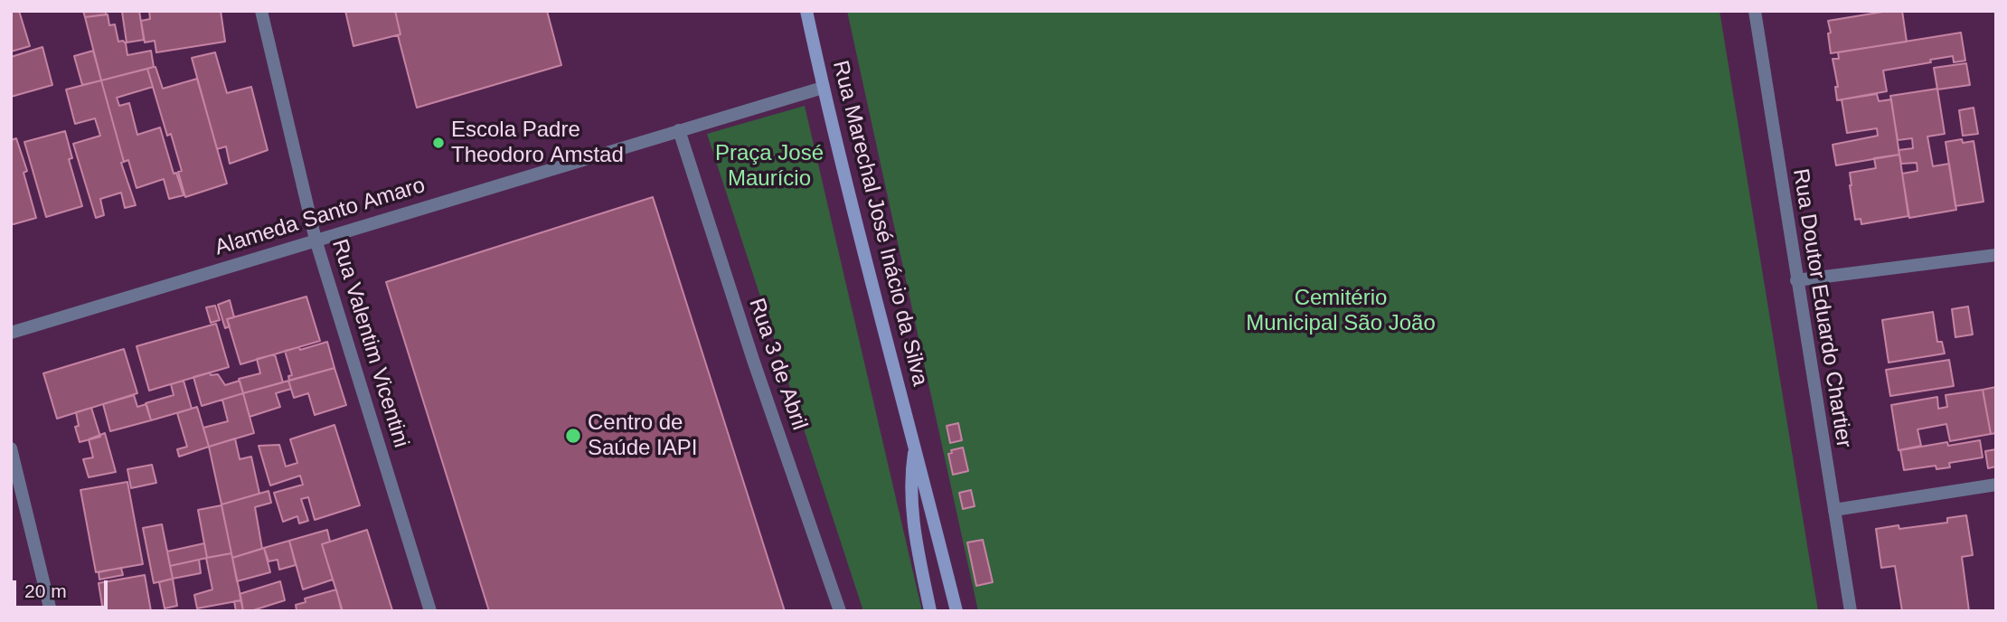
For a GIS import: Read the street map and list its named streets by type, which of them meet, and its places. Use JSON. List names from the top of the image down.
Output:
{
  "streets": {
    "main road": ["Rua Marechal José Inácio da Silva"],
    "street": [
      "Alameda Santo Amaro",
      "Rua Doutor Eduardo Chartier",
      "Rua Valentim Vicentini",
      "Rua 3 de Abril"
    ]
  },
  "crossings": [
    ["Alameda Santo Amaro", "Rua Marechal José Inácio da Silva"],
    ["Alameda Santo Amaro", "Rua Valentim Vicentini"],
    ["Alameda Santo Amaro", "Rua 3 de Abril"]
  ],
  "parks": ["Praça José Maurício", "Cemitério Municipal São João"],
  "places": ["Escola Padre Theodoro Amstad", "Centro de Saúde IAPI"],
  "scale_bar": "20 m"
}
